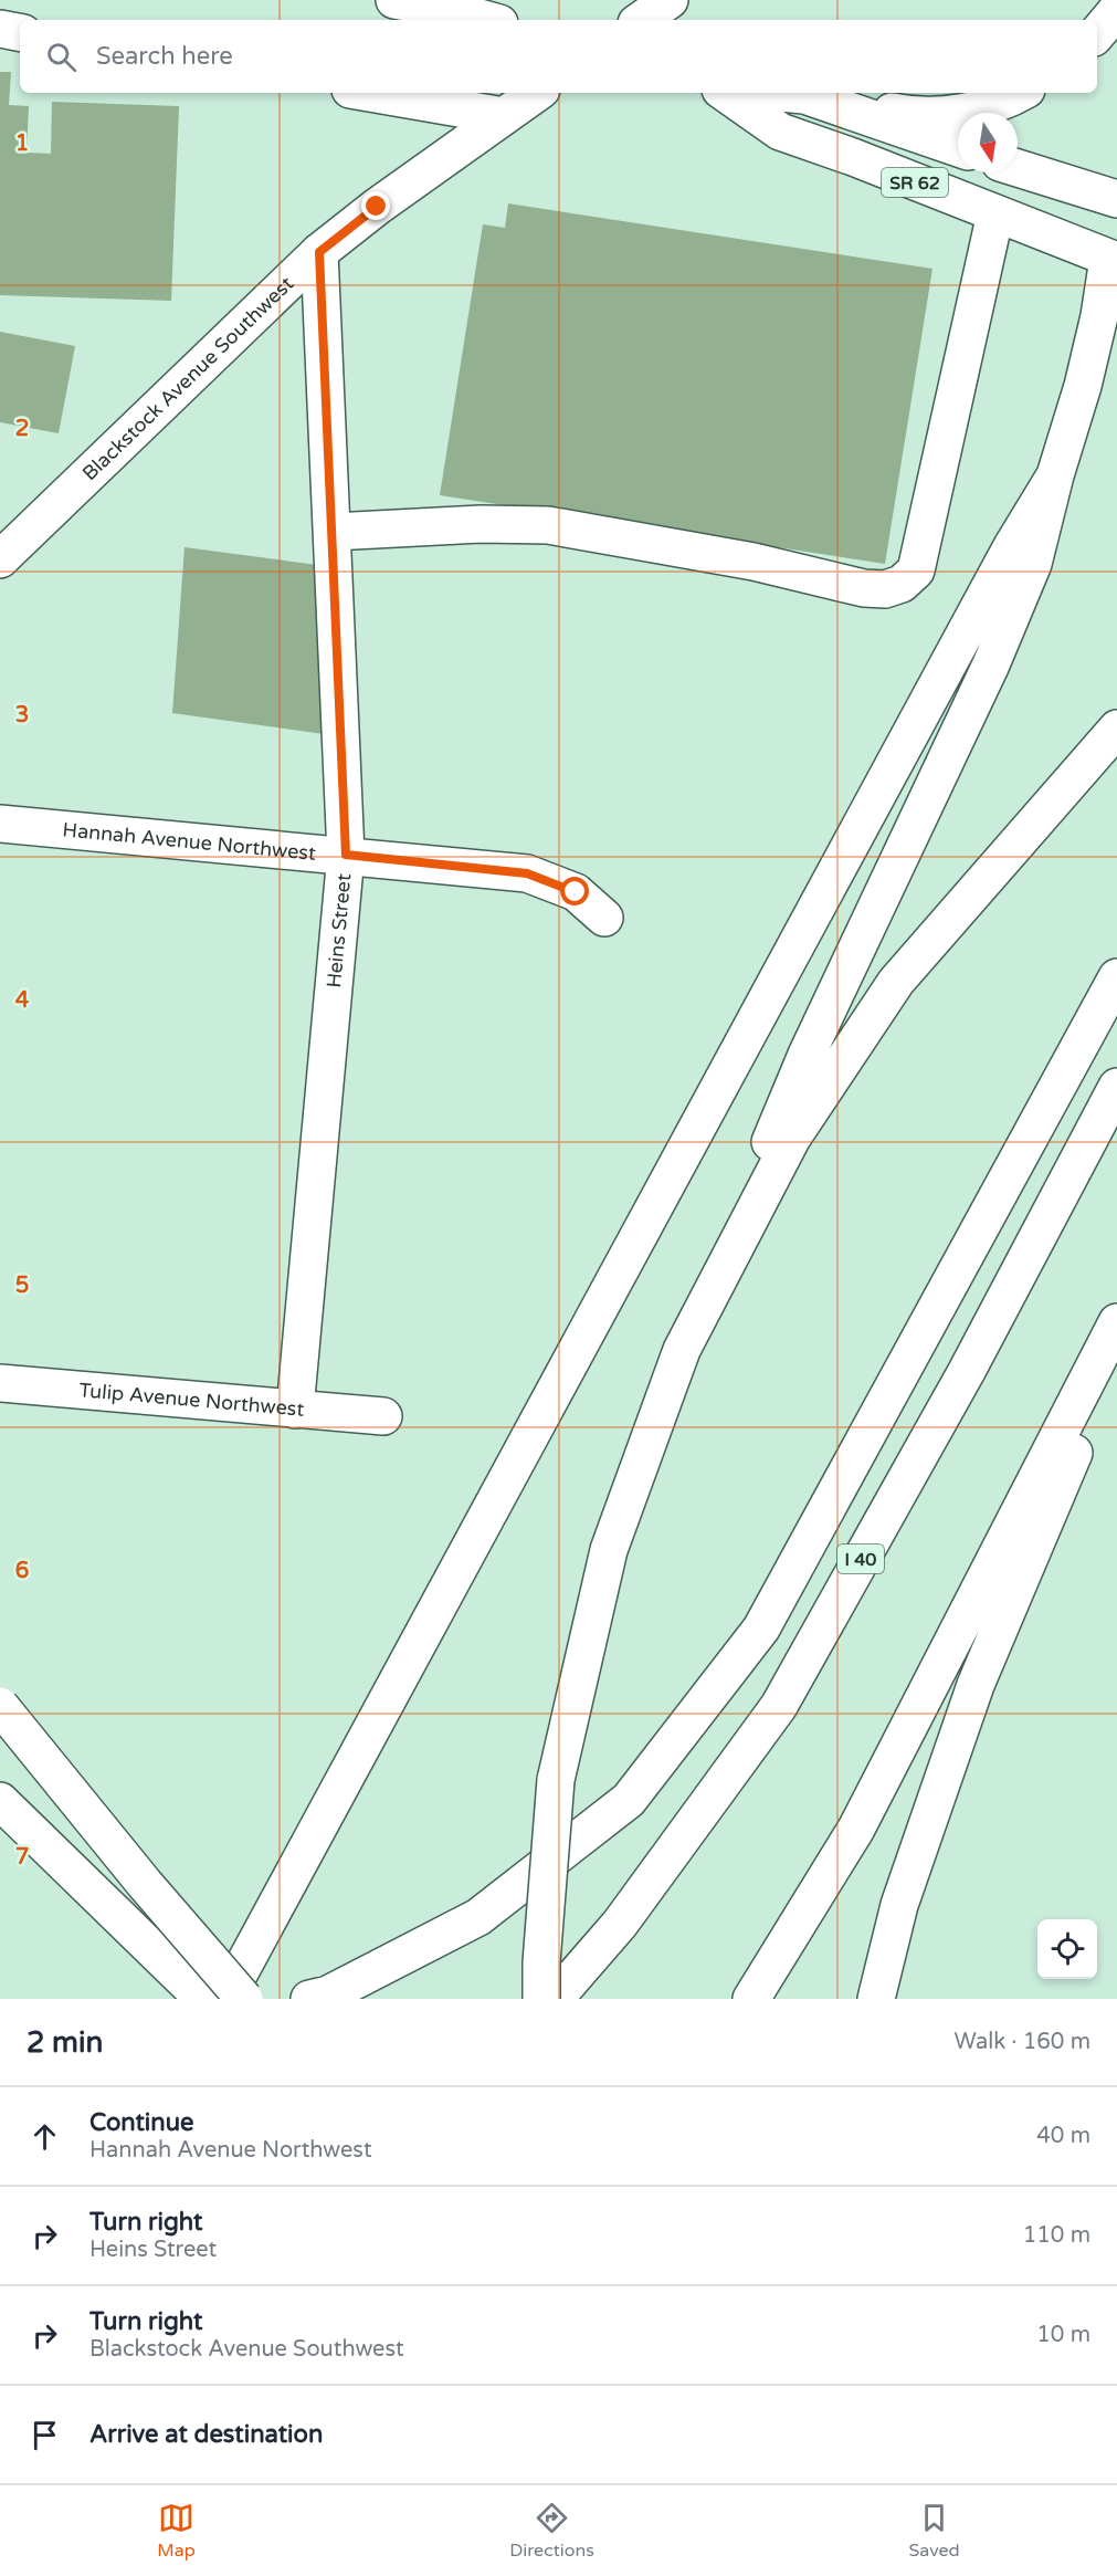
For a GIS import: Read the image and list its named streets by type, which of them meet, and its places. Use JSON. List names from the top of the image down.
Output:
{
  "streets": {
    "main road": [
      "SR 62",
      "Blackstock Avenue Southwest",
      "Hannah Avenue Northwest",
      "Heins Street",
      "Tulip Avenue Northwest",
      "I 40"
    ]
  },
  "crossings": [
    ["Blackstock Avenue Southwest", "Heins Street"],
    ["Hannah Avenue Northwest", "Heins Street"],
    ["Heins Street", "Tulip Avenue Northwest"]
  ],
  "north": "bottom",
  "page": {
    "search": "Search here",
    "heading": ["2 min", "Walk · 160 m"],
    "list": [
      ["Continue", "Hannah Avenue Northwest", "40 m"],
      ["Turn right", "Heins Street", "110 m"],
      ["Turn right", "Blackstock Avenue Southwest", "10 m"],
      "Arrive at destination"
    ],
    "nav": ["Map", "Directions", "Saved"]
  },
  "grid": {
    "rows": [
      "1",
      "2",
      "3",
      "4",
      "5",
      "6",
      "7"
    ]
  }
}
